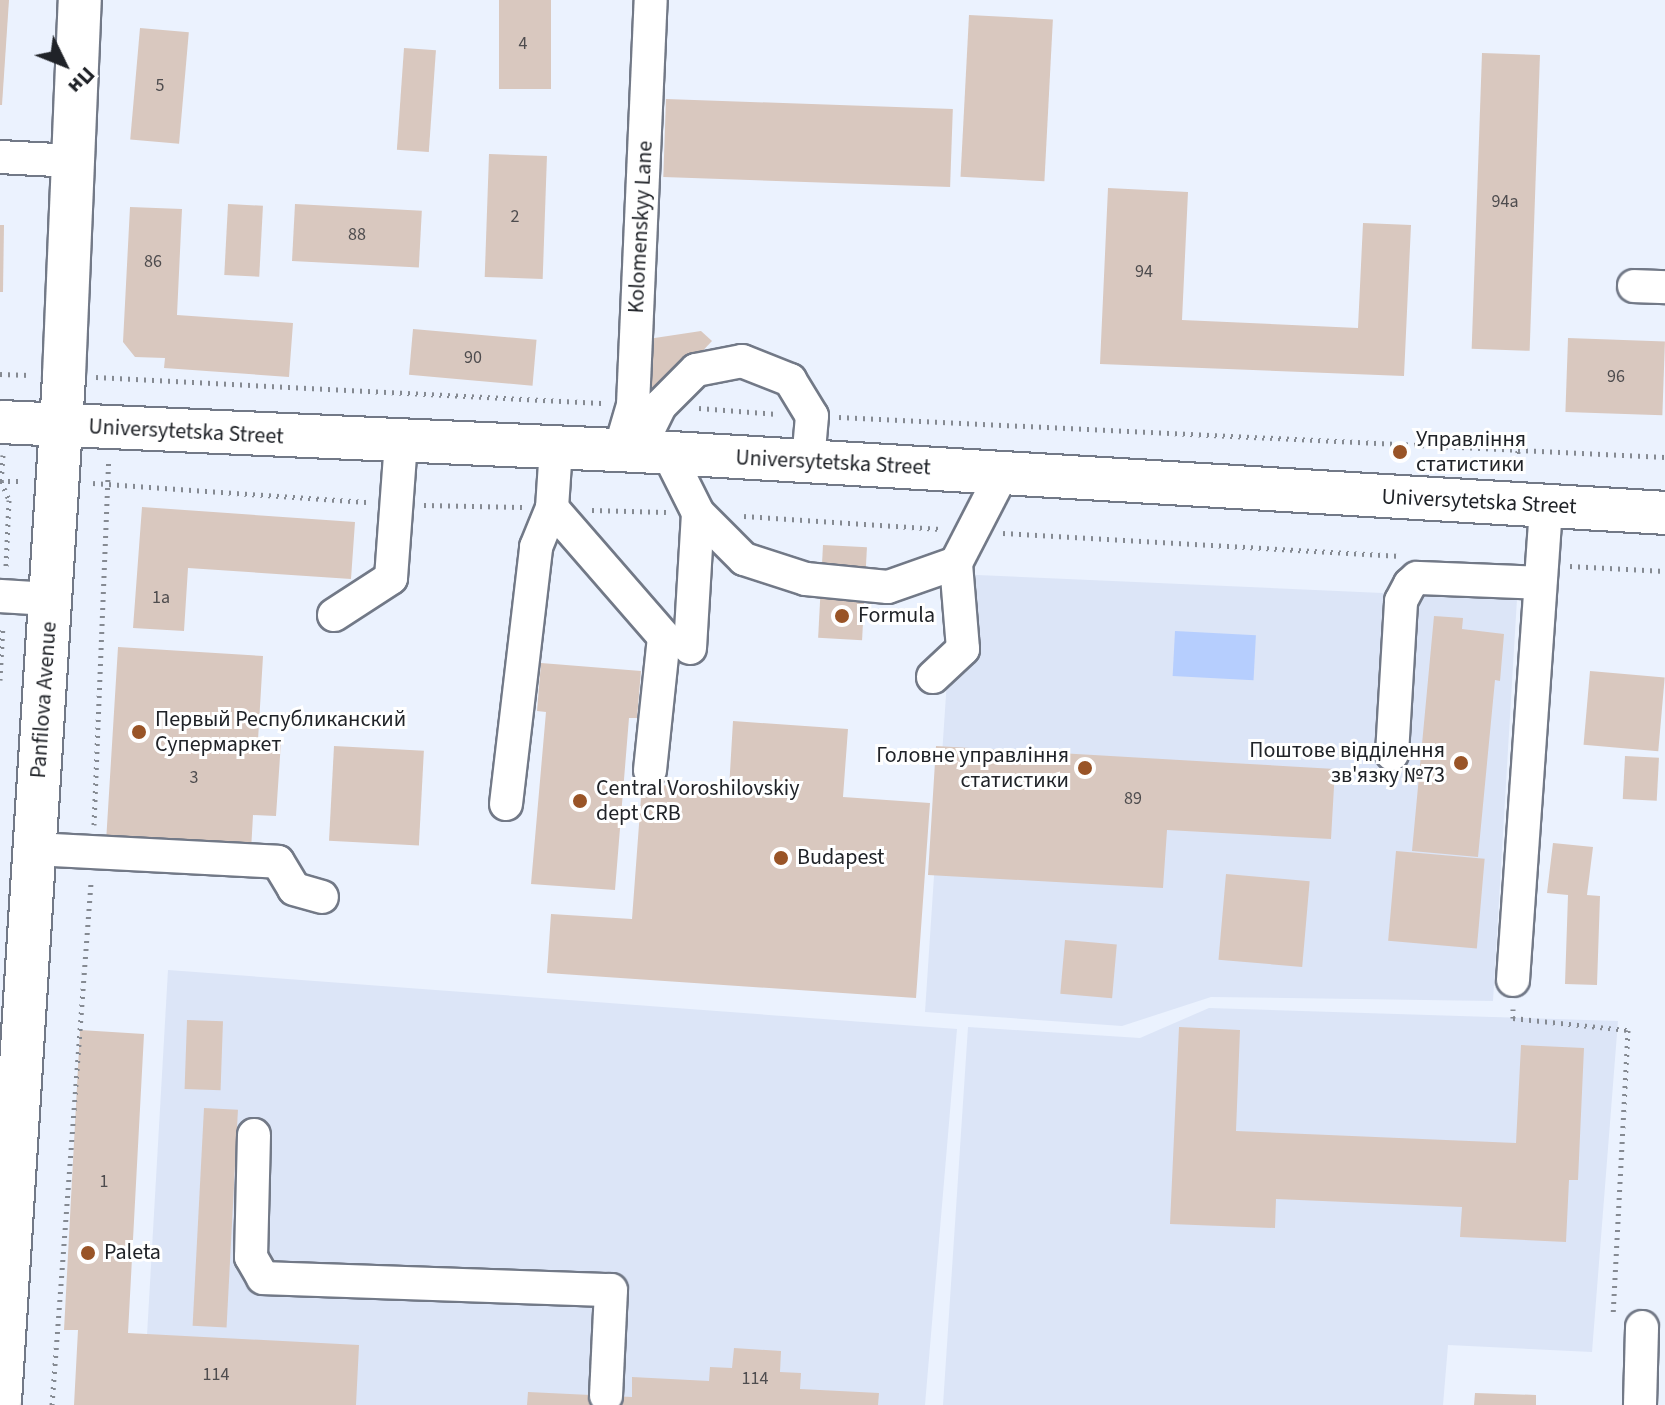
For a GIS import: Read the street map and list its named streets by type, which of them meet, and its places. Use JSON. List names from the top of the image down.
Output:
{
  "streets": {
    "main road": ["Universytetska Street", "Panfilova Avenue"],
    "street": ["Kolomenskyy Lane"]
  },
  "crossings": [
    ["Kolomenskyy Lane", "Universytetska Street"],
    ["Universytetska Street", "Panfilova Avenue"]
  ],
  "places": [
    "Управління статистики",
    "Formula",
    "Первый Республиканский Супермаркет",
    "Поштове відділення зв'язку №73",
    "Головне управління статистики",
    "Central Voroshilovskiy dept CRB",
    "Budapest",
    "Paleta"
  ],
  "house_numbers": [
    "4",
    "5",
    "94а",
    "2",
    "88",
    "86",
    "94",
    "90",
    "96",
    "1а",
    "3",
    "89",
    "1",
    "114",
    "114"
  ],
  "north": "bottom right"
}
